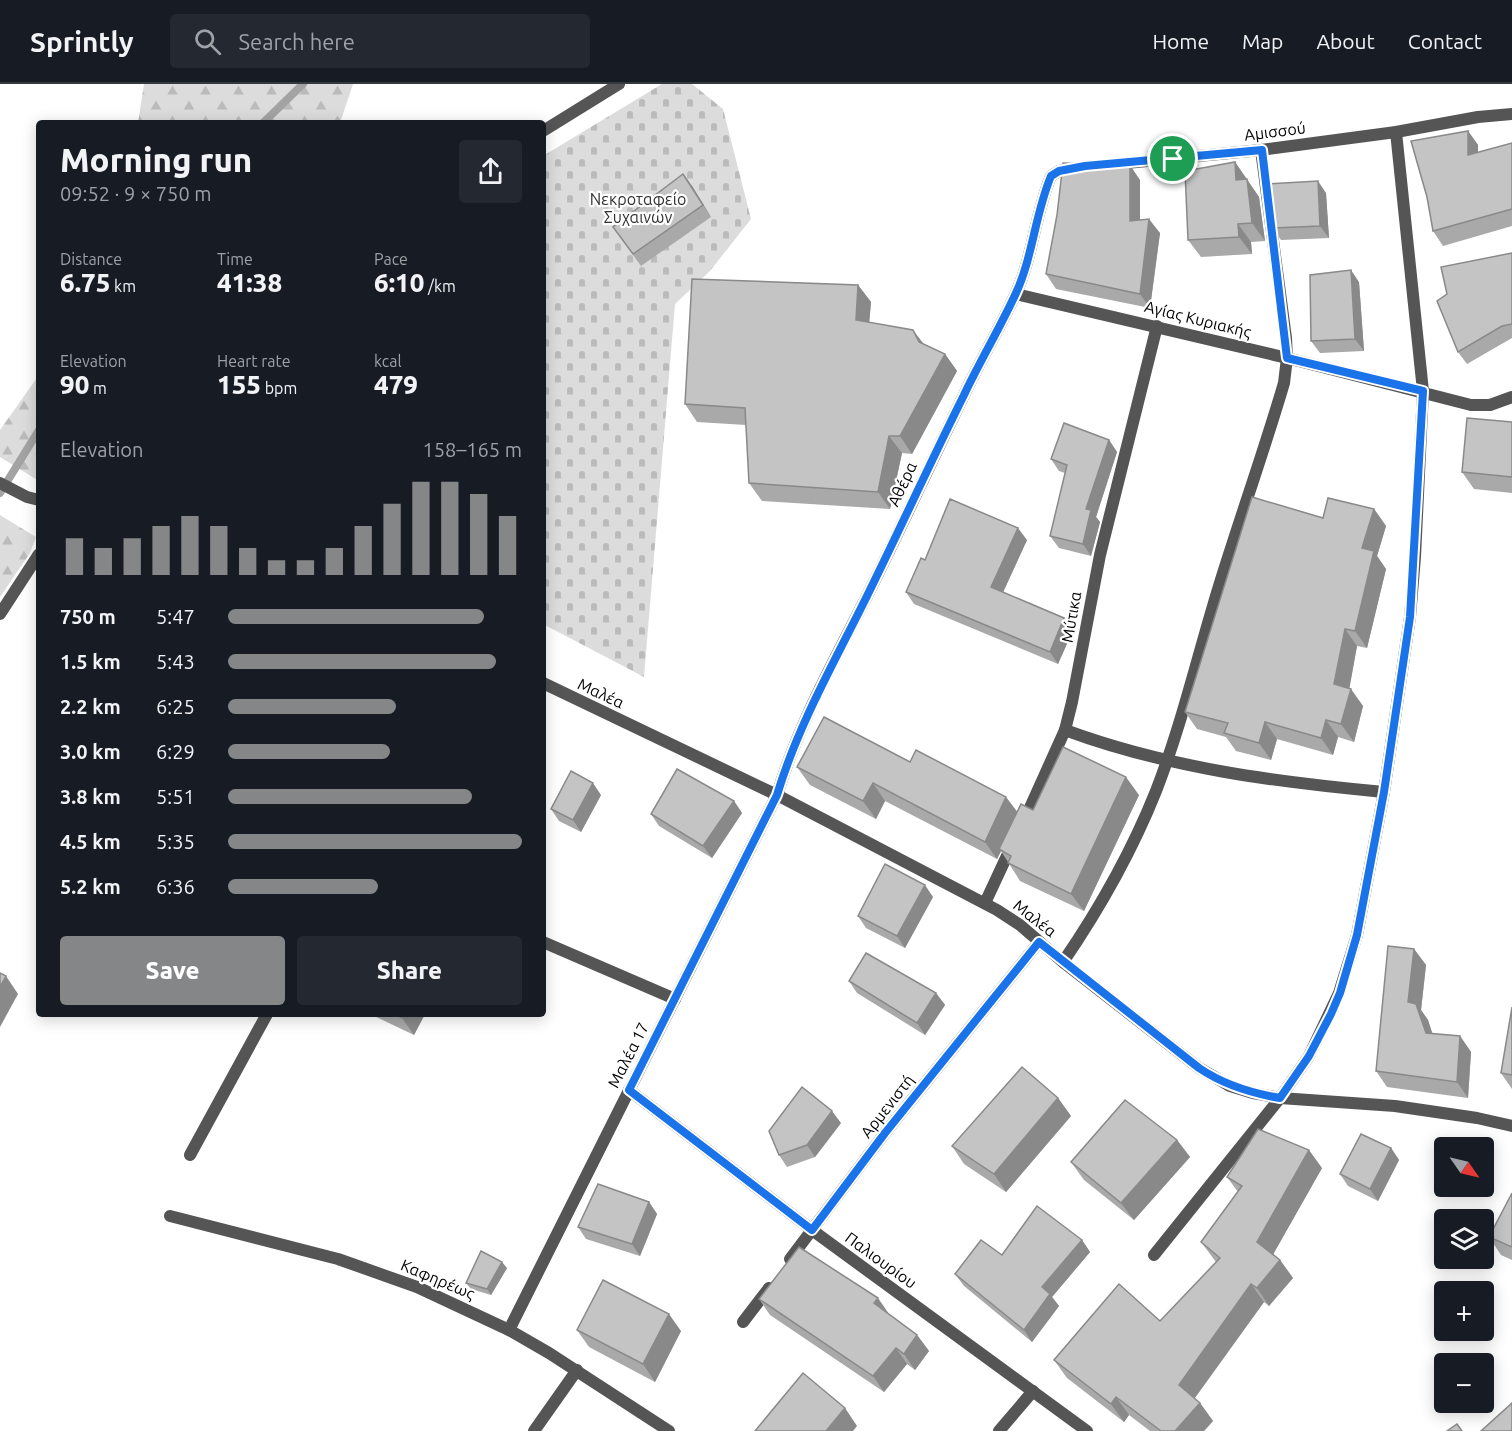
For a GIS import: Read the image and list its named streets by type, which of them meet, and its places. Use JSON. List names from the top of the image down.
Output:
{
  "streets": {
    "street": [
      "Αμισσού",
      "Αγίας Κυριακής",
      "Αθέρα",
      "Μύτικα",
      "Μαλέα",
      "Μαλέα 17",
      "Αρμενιστή",
      "Παλιουρίου",
      "Καφηρέως"
    ]
  },
  "crossings": [
    ["Αμισσού", "Αθέρα"],
    ["Αγίας Κυριακής", "Αθέρα"],
    ["Αγίας Κυριακής", "Μύτικα"],
    ["Αθέρα", "Μαλέα"],
    ["Αθέρα", "Μαλέα 17"],
    ["Μύτικα", "Μαλέα"],
    ["Μαλέα", "Μαλέα 17"],
    ["Μαλέα", "Αρμενιστή"],
    ["Μαλέα 17", "Παλιουρίου"],
    ["Μαλέα 17", "Καφηρέως"],
    ["Αρμενιστή", "Παλιουρίου"]
  ],
  "parks": ["Νεκροταφείο Συχαινών"],
  "north": "bottom right",
  "page": {
    "header": "Sprintly",
    "search": "Search here",
    "nav": [
      "Home",
      "Map",
      "About",
      "Contact"
    ],
    "heading": ["Morning run", "09:52 · 9 × 750 m"],
    "stats": [
      ["Distance", "6.75 km"],
      ["Time", "41:38"],
      ["Pace", "6:10 /km"],
      ["Elevation", "90 m"],
      ["Heart rate", "155 bpm"],
      ["kcal", "479"]
    ],
    "chart": ["Elevation", "158–165 m"],
    "list": [
      {
        "name": "750 m",
        "note": "5:47"
      },
      {
        "name": "1.5 km",
        "note": "5:43"
      },
      {
        "name": "2.2 km",
        "note": "6:25"
      },
      {
        "name": "3.0 km",
        "note": "6:29"
      },
      {
        "name": "3.8 km",
        "note": "5:51"
      },
      {
        "name": "4.5 km",
        "note": "5:35"
      },
      {
        "name": "5.2 km",
        "note": "6:36"
      }
    ],
    "buttons": ["Save", "Share"],
    "map_buttons": ["+", "−"]
  }
}
